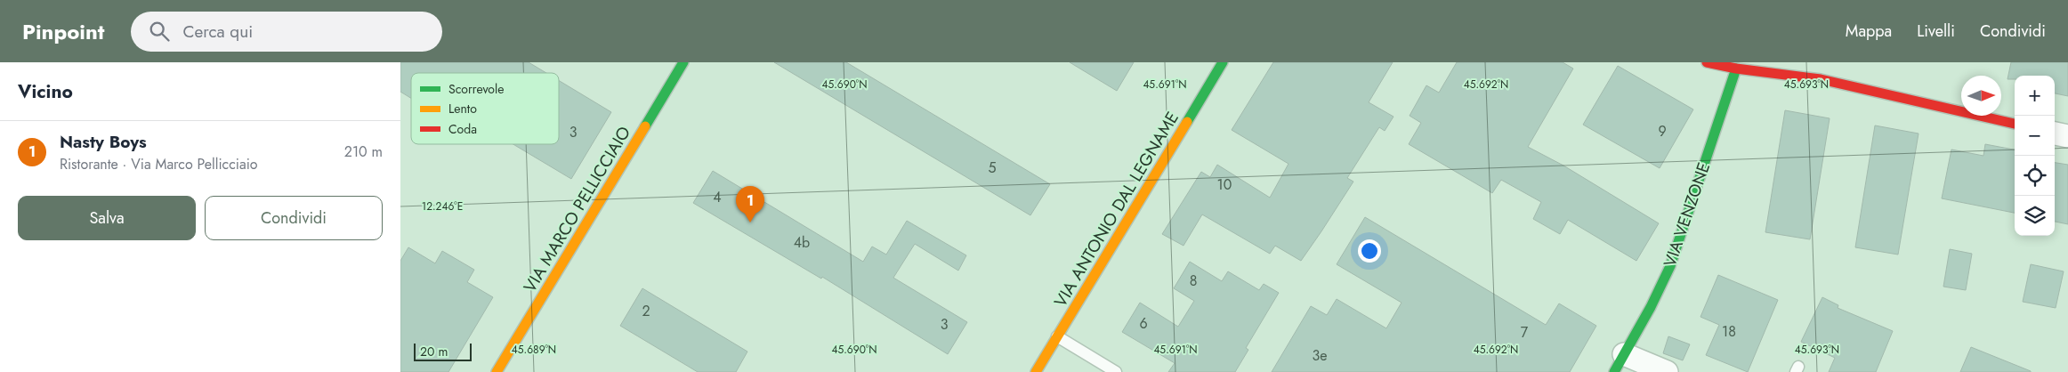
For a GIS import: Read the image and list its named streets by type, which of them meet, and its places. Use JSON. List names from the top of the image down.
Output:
{
  "streets": {
    "street": ["VIA MARCO PELLICCIAIO", "VIA ANTONIO DAL LEGNAME", "VIA VENZONE"]
  },
  "house_numbers": [
    "9",
    "3",
    "5",
    "10",
    "4",
    "4b",
    "8",
    "2",
    "6",
    "3",
    "18",
    "7",
    "3e"
  ],
  "legend": ["Scorrevole", "Lento", "Coda"],
  "scale_bar": "20 m",
  "north": "right",
  "page": {
    "header": "Pinpoint",
    "search": "Cerca qui",
    "nav": ["Mappa", "Livelli", "Condividi"],
    "heading": "Vicino",
    "map_buttons": ["+", "−"],
    "list": [
      {
        "mark": "1",
        "name": "Nasty Boys",
        "note": "Ristorante · Via Marco Pellicciaio",
        "value": "210 m"
      }
    ],
    "buttons": ["Salva", "Condividi"],
    "pins": "1",
    "scale": "20 m"
  },
  "coordinates": [
    "45.690°N",
    "45.691°N",
    "45.692°N",
    "45.693°N",
    "12.246°E",
    "45.689°N"
  ]
}
